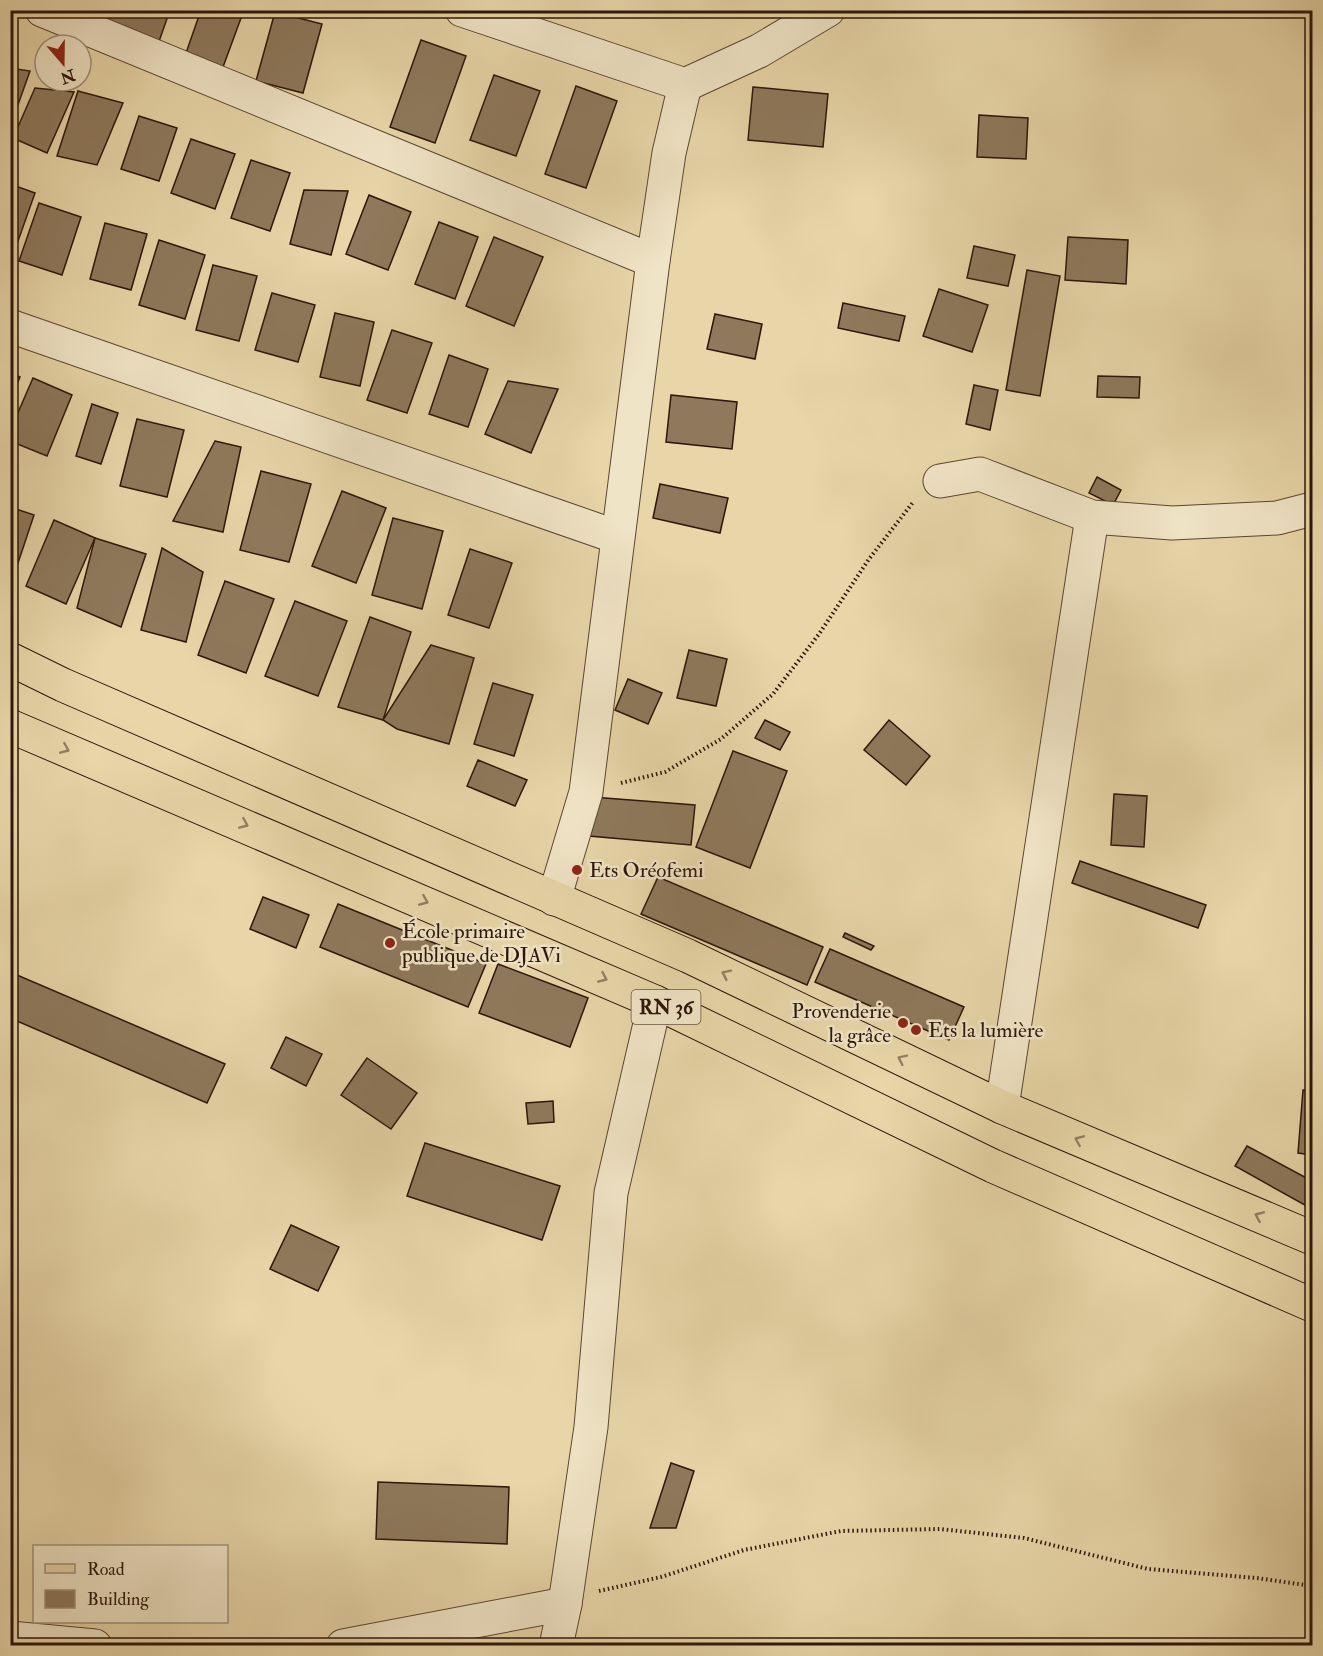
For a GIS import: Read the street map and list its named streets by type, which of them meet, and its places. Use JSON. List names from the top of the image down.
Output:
{
  "streets": {
    "main road": ["RN 36"]
  },
  "places": [
    "Ets Oréofemi",
    "École primaire publique de DJAVi",
    "Provenderie la grâce",
    "Ets la lumière"
  ],
  "legend": ["Road", "Building"],
  "north": "bottom"
}
